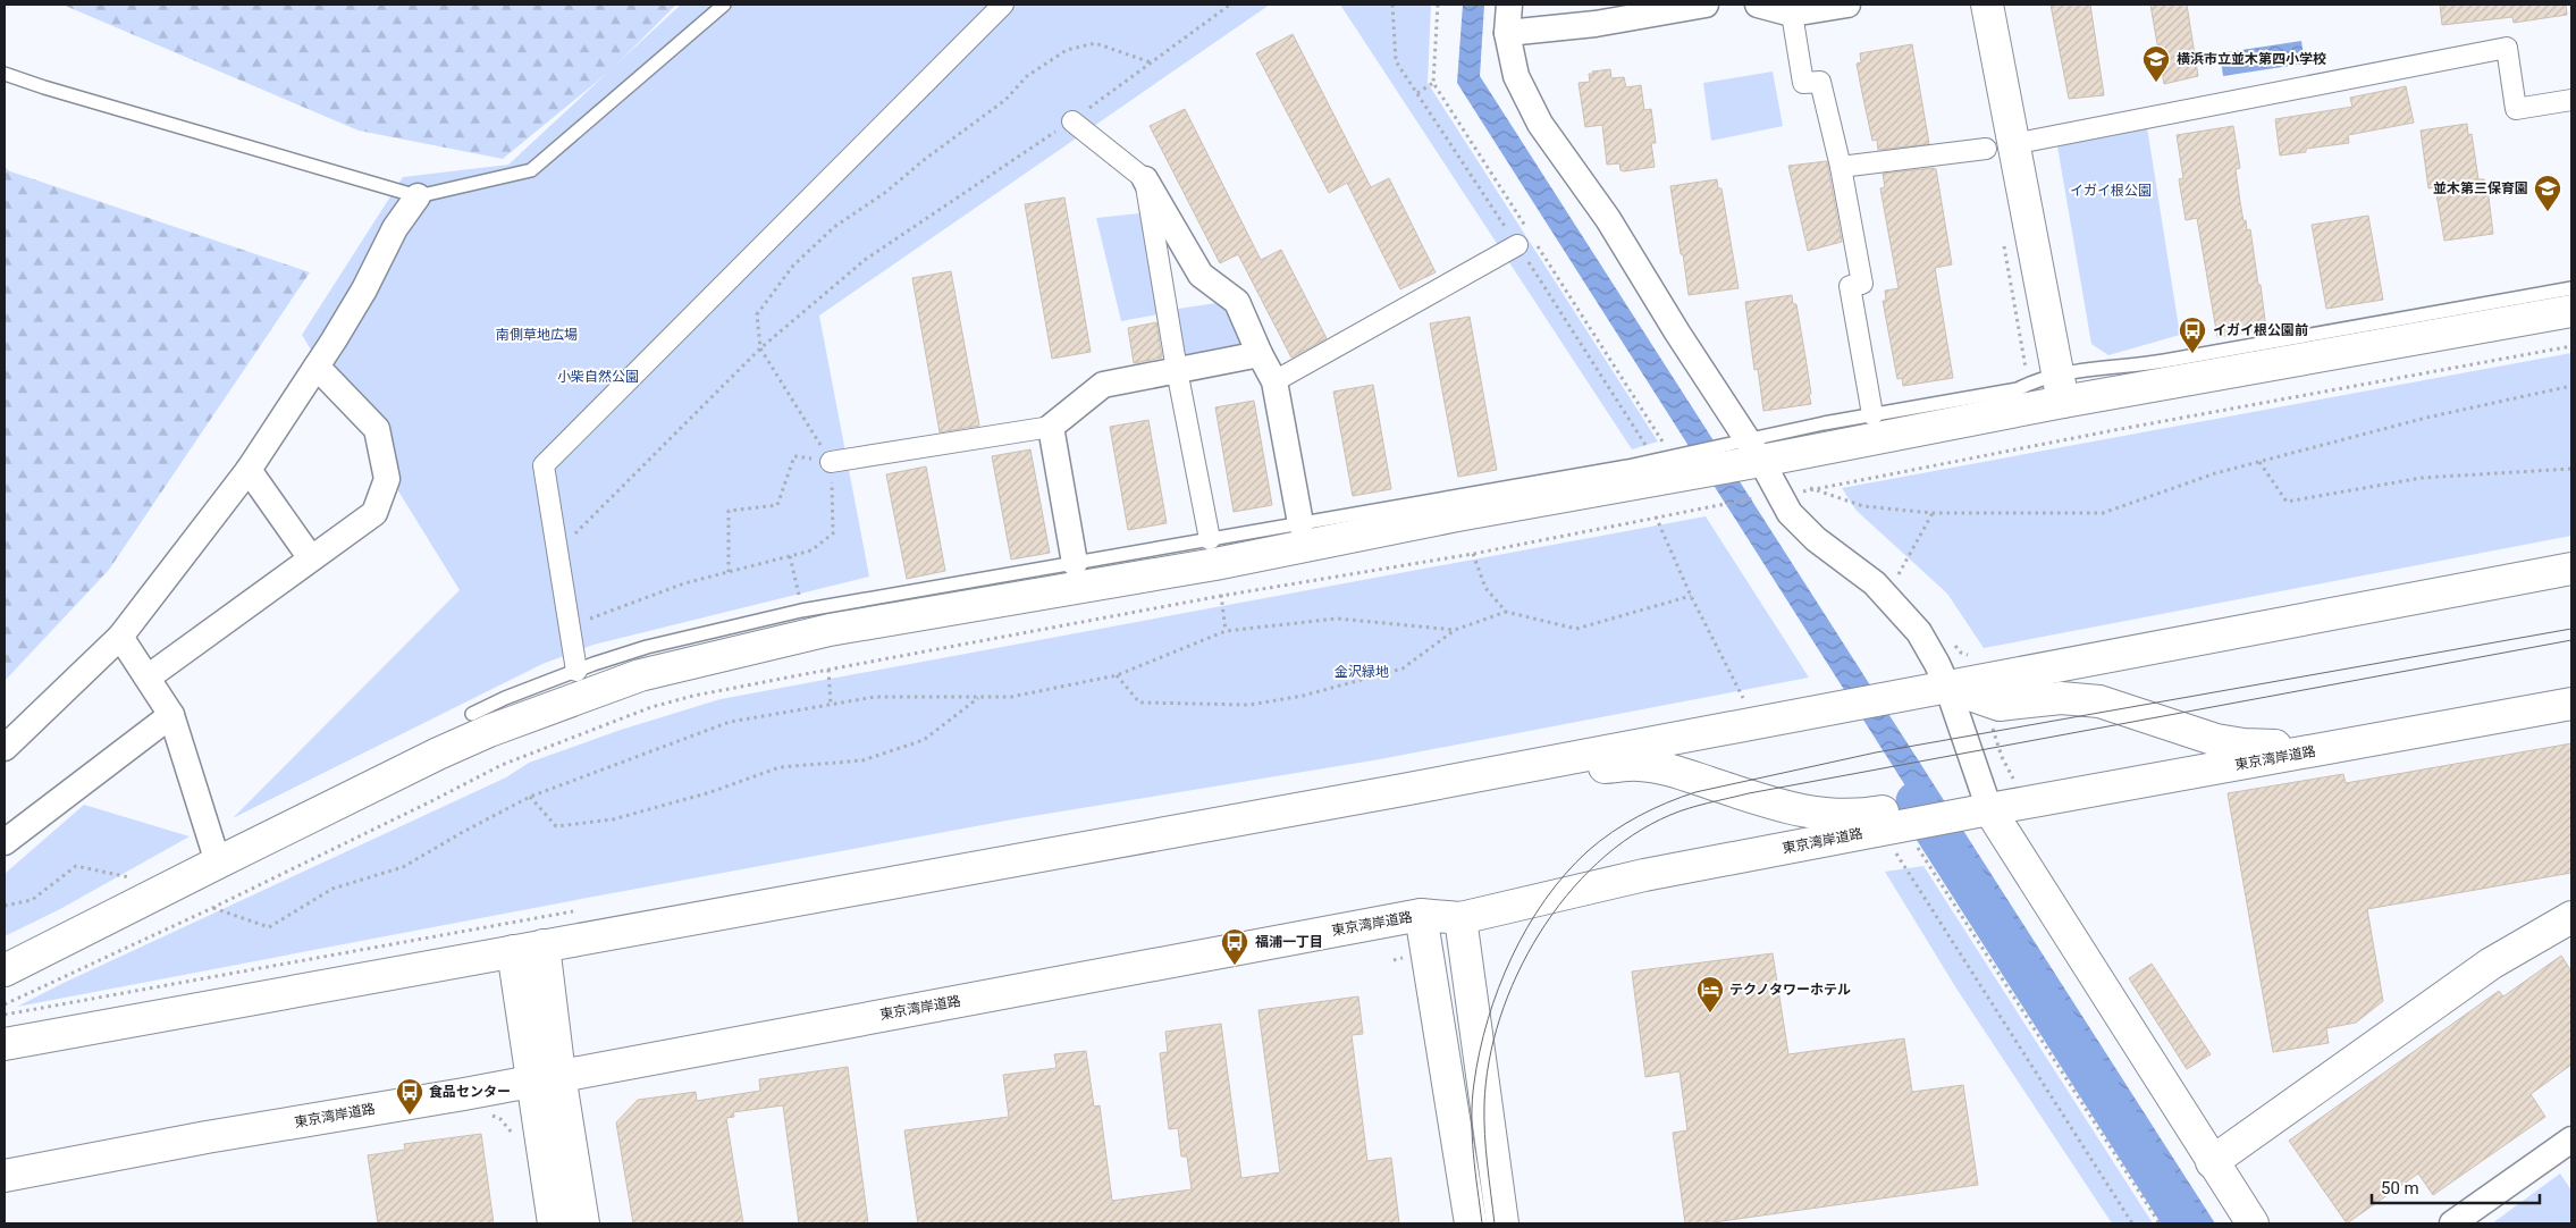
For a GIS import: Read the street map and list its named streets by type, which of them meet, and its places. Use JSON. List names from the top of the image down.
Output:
{
  "streets": {
    "main road": ["東京湾岸道路"]
  },
  "parks": [
    "イガイ根公園",
    "南側草地広場",
    "小柴自然公園",
    "金沢緑地"
  ],
  "places": {
    "school or university": ["横浜市立並木第四小学校", "並木第三保育園"],
    "bus stop": ["イガイ根公園前", "福浦一丁目", "食品センター"],
    "hotel": ["テクノタワーホテル"]
  },
  "scale_bar": "50 m"
}
